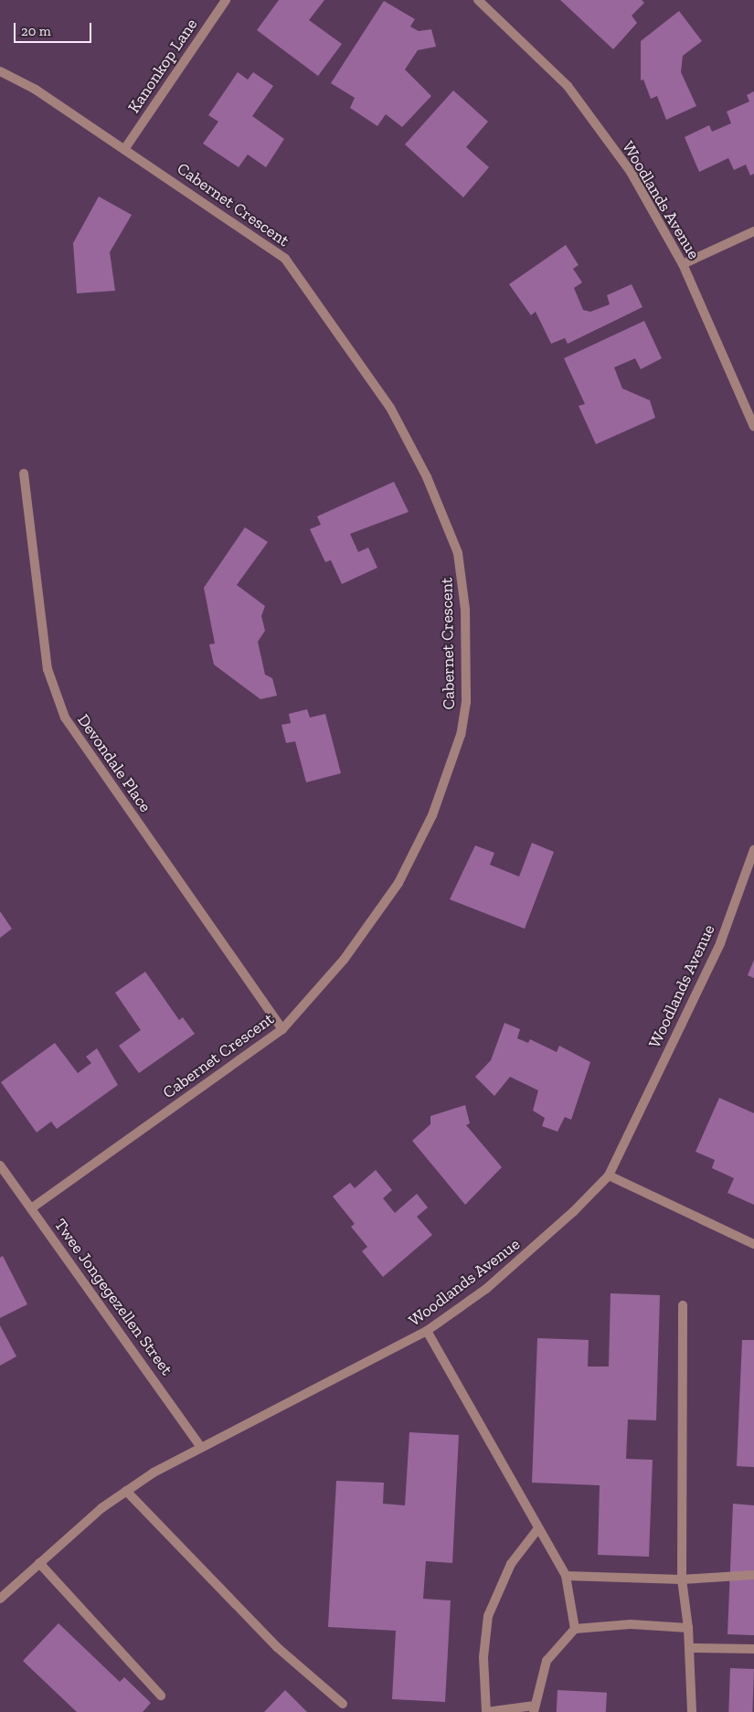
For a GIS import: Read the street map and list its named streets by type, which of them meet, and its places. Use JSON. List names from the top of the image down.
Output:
{
  "streets": {
    "street": [
      "Kanonkop Lane",
      "Woodlands Avenue",
      "Cabernet Crescent",
      "Devondale Place",
      "Twee Jongegezellen Street"
    ]
  },
  "crossings": [
    ["Kanonkop Lane", "Cabernet Crescent"],
    ["Woodlands Avenue", "Twee Jongegezellen Street"],
    ["Cabernet Crescent", "Devondale Place"],
    ["Cabernet Crescent", "Twee Jongegezellen Street"]
  ],
  "scale_bar": "20 m"
}
